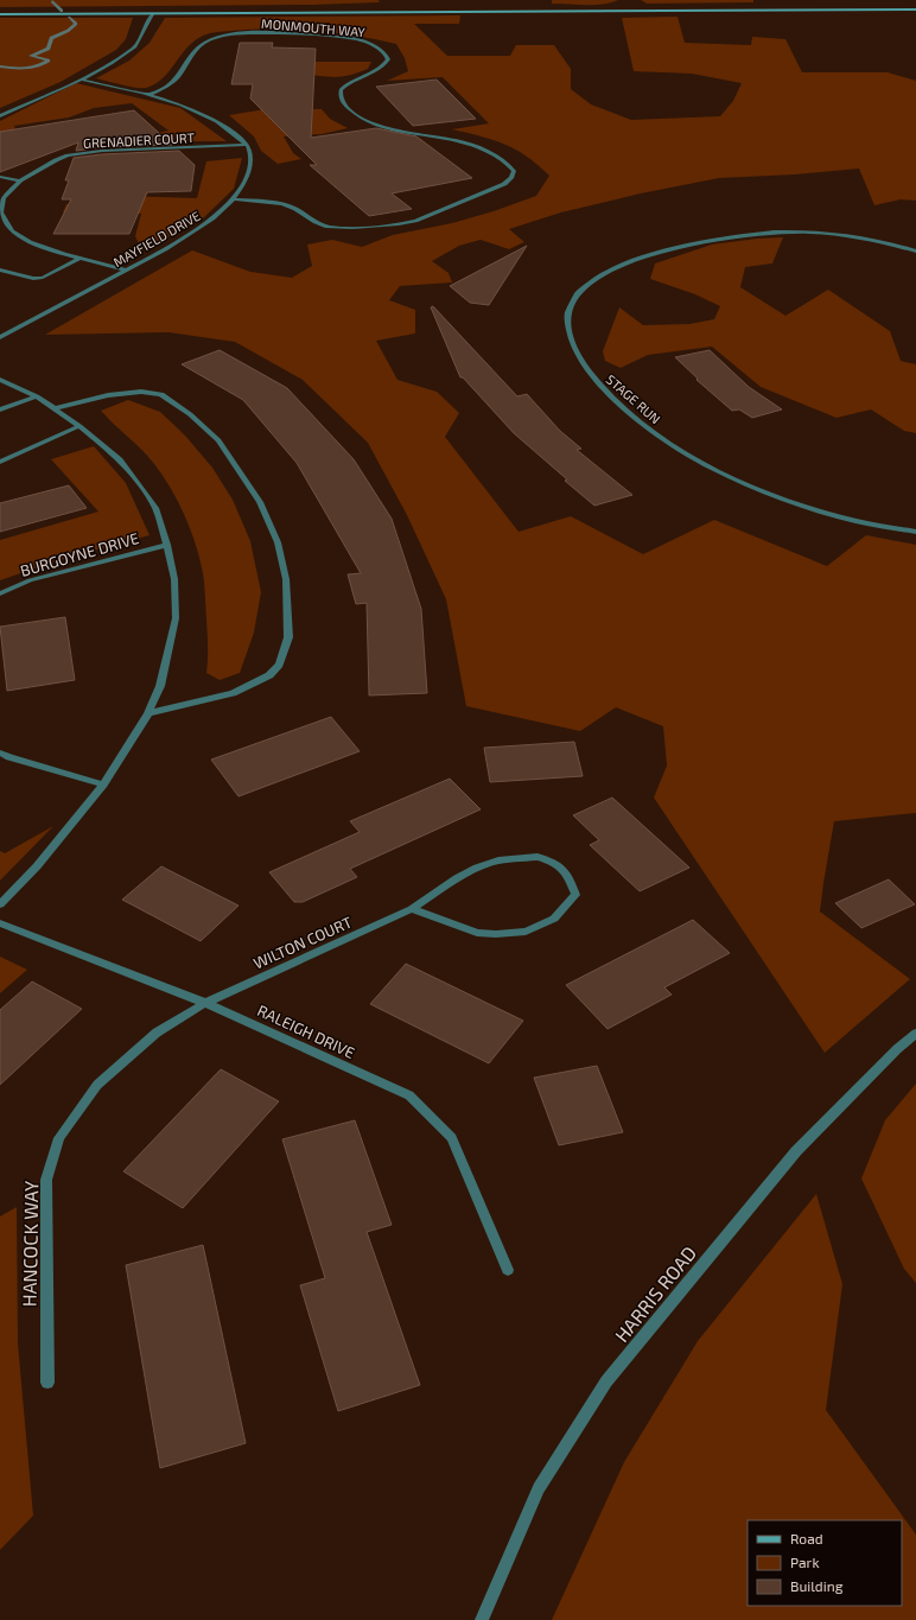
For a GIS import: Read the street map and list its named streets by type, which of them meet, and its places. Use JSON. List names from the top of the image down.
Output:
{
  "streets": {
    "street": [
      "MONMOUTH WAY",
      "GRENADIER COURT",
      "MAYFIELD DRIVE",
      "STAGE RUN",
      "BURGOYNE DRIVE",
      "WILTON COURT",
      "RALEIGH DRIVE",
      "HANCOCK WAY",
      "HARRIS ROAD"
    ]
  },
  "crossings": [
    ["MONMOUTH WAY", "MAYFIELD DRIVE"],
    ["GRENADIER COURT", "MAYFIELD DRIVE"],
    ["WILTON COURT", "RALEIGH DRIVE"],
    ["WILTON COURT", "HANCOCK WAY"],
    ["RALEIGH DRIVE", "HANCOCK WAY"]
  ],
  "legend": ["Road", "Park", "Building"]
}
